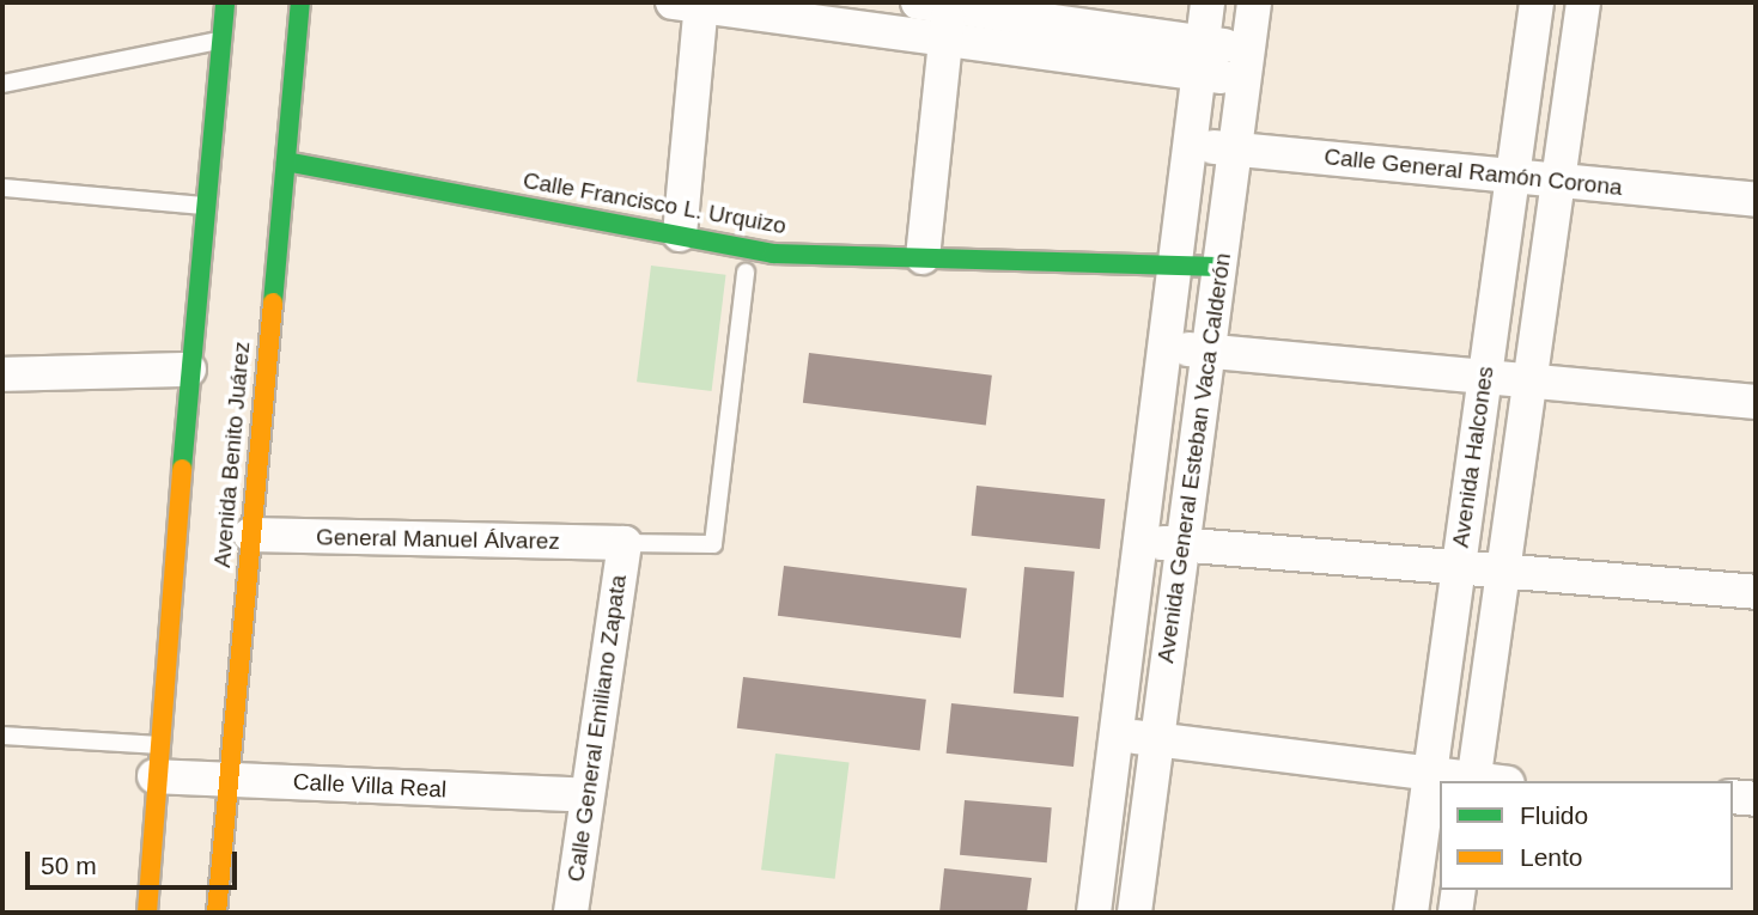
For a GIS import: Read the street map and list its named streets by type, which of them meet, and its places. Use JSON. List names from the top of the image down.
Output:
{
  "streets": {
    "main road": ["Calle Francisco L. Urquizo", "Avenida Benito Juárez"],
    "street": [
      "Calle General Ramón Corona",
      "Avenida Halcones",
      "Avenida General Esteban Vaca Calderón",
      "General Manuel Álvarez",
      "Calle General Emiliano Zapata",
      "Calle Villa Real"
    ]
  },
  "crossings": [
    ["Calle General Ramón Corona", "Avenida Halcones"],
    ["Calle General Ramón Corona", "Avenida General Esteban Vaca Calderón"],
    ["Calle Francisco L. Urquizo", "Avenida Benito Juárez"],
    ["Calle Francisco L. Urquizo", "Avenida General Esteban Vaca Calderón"],
    ["Avenida Benito Juárez", "General Manuel Álvarez"],
    ["Avenida Benito Juárez", "Calle Villa Real"],
    ["General Manuel Álvarez", "Calle General Emiliano Zapata"],
    ["Calle General Emiliano Zapata", "Calle Villa Real"]
  ],
  "legend": ["Fluido", "Lento"],
  "scale_bar": "50 m"
}
